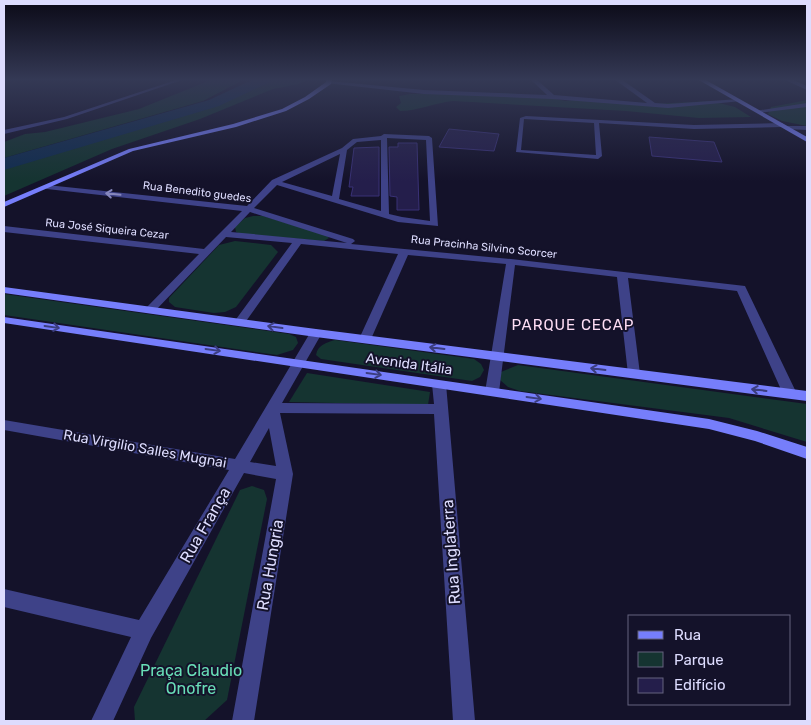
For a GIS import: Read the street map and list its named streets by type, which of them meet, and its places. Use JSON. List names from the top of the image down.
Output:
{
  "streets": {
    "street": [
      "Rua Benedito guedes",
      "Rua José Siqueira Cezar",
      "Rua Pracinha Silvino Scorcer",
      "Avenida Itália",
      "Rua Virgilio Salles Mugnai",
      "Rua França",
      "Rua Inglaterra",
      "Rua Hungria"
    ]
  },
  "crossings": [
    ["Rua Benedito guedes", "Rua Pracinha Silvino Scorcer"],
    ["Rua Pracinha Silvino Scorcer", "Avenida Itália"],
    ["Avenida Itália", "Rua França"],
    ["Avenida Itália", "Rua Inglaterra"],
    ["Rua Virgilio Salles Mugnai", "Rua França"],
    ["Rua Virgilio Salles Mugnai", "Rua Hungria"],
    ["Rua França", "Rua Hungria"]
  ],
  "districts": ["PARQUE CECAP"],
  "parks": ["Praça Claudio Onofre"],
  "legend": ["Rua", "Parque", "Edifício"]
}
